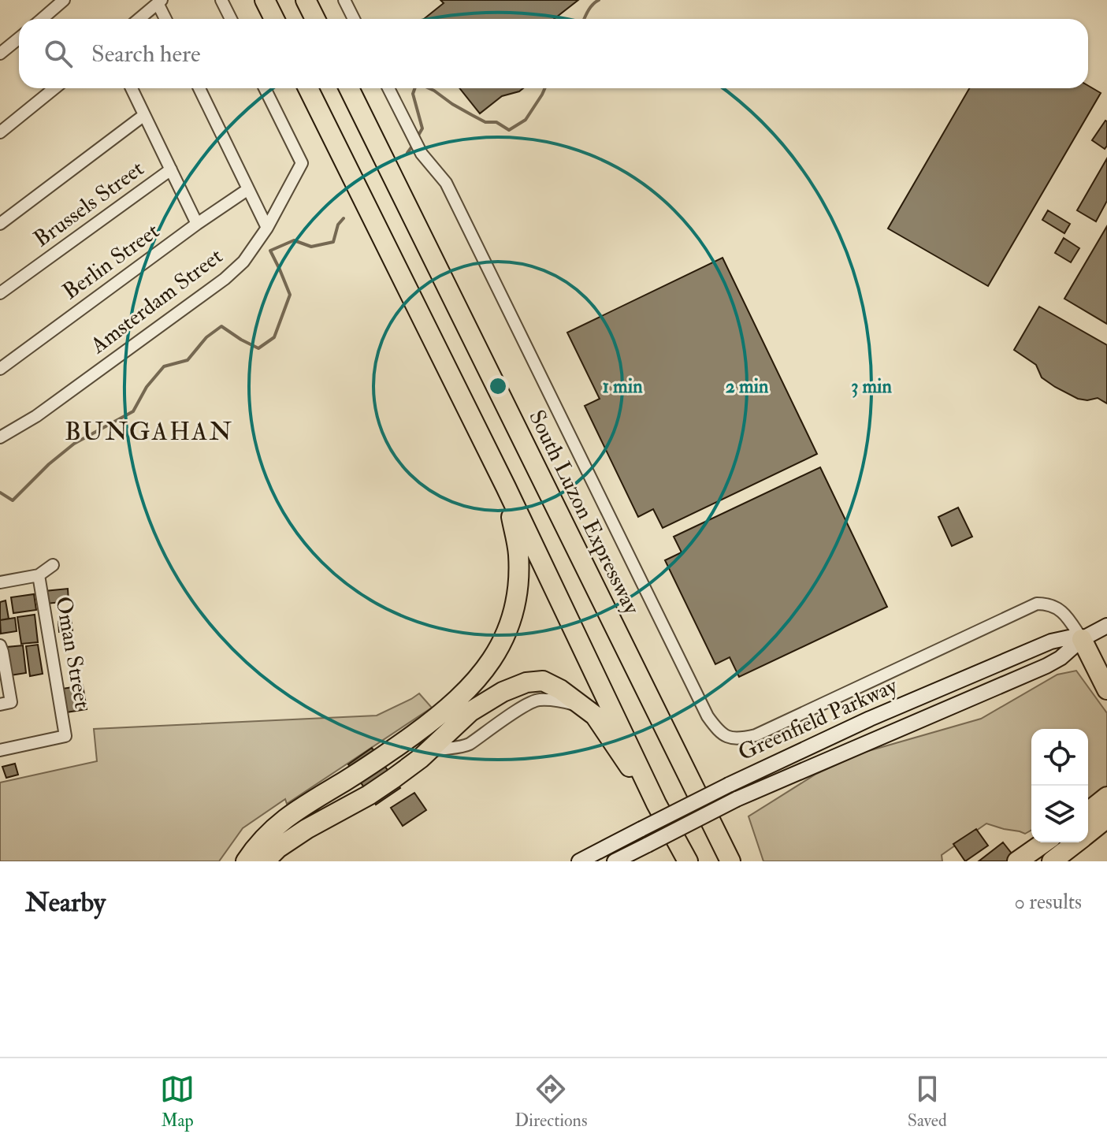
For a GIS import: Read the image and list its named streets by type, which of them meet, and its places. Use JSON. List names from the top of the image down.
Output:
{
  "streets": {
    "highway": ["South Luzon Expressway"],
    "main road": ["Greenfield Parkway"],
    "street": [
      "Brussels Street",
      "Berlin Street",
      "Amsterdam Street",
      "Oman Street"
    ]
  },
  "districts": ["BUNGAHAN"],
  "page": {
    "search": "Search here",
    "heading": ["Nearby", "0 results"],
    "nav": ["Map", "Directions", "Saved"]
  },
  "rings": ["1 min", "2 min", "3 min"]
}
